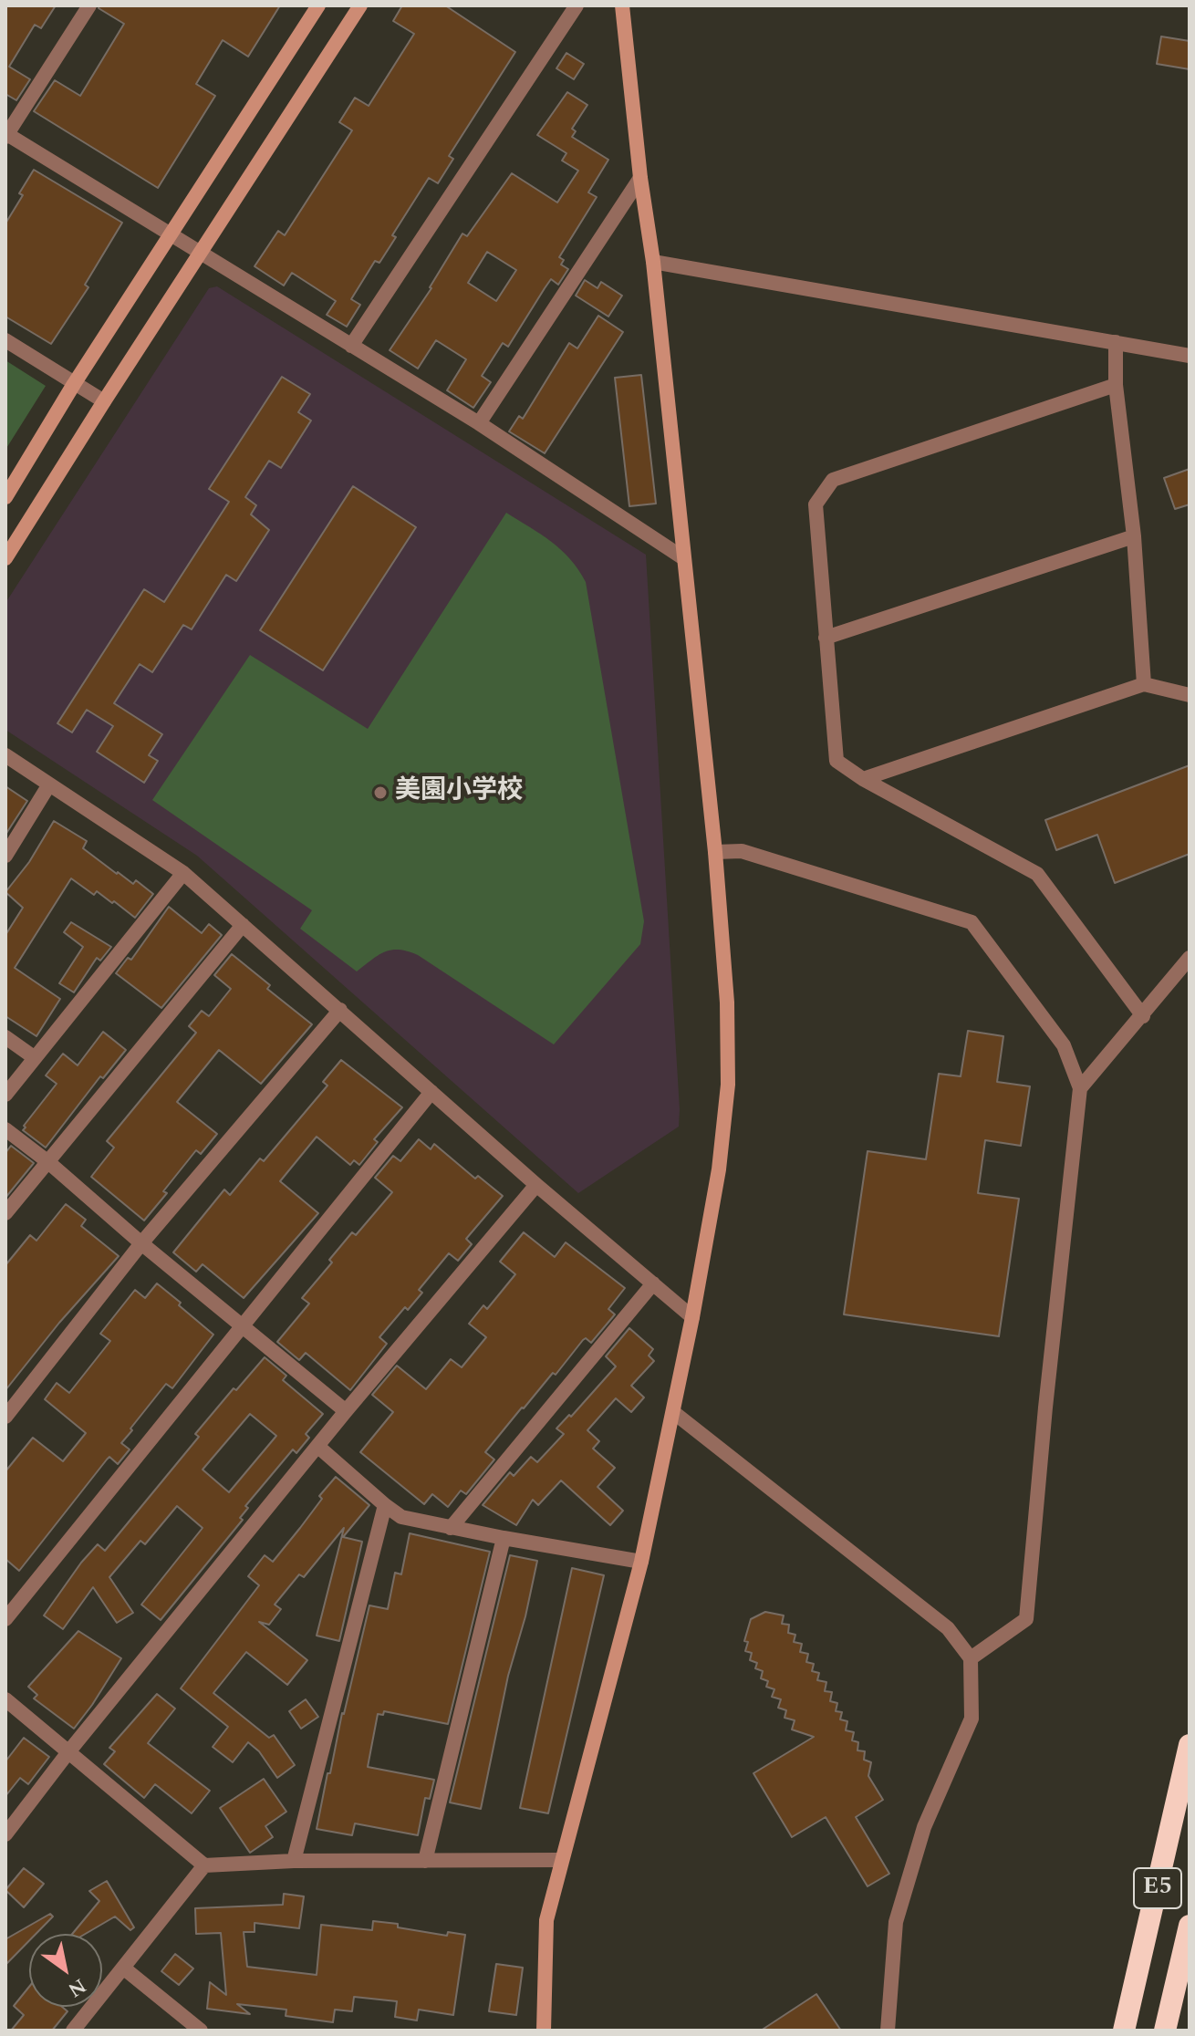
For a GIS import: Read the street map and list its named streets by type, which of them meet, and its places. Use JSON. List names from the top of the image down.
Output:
{
  "streets": {
    "highway": ["E5"]
  },
  "places": ["美園小学校"],
  "north": "bottom right"
}
